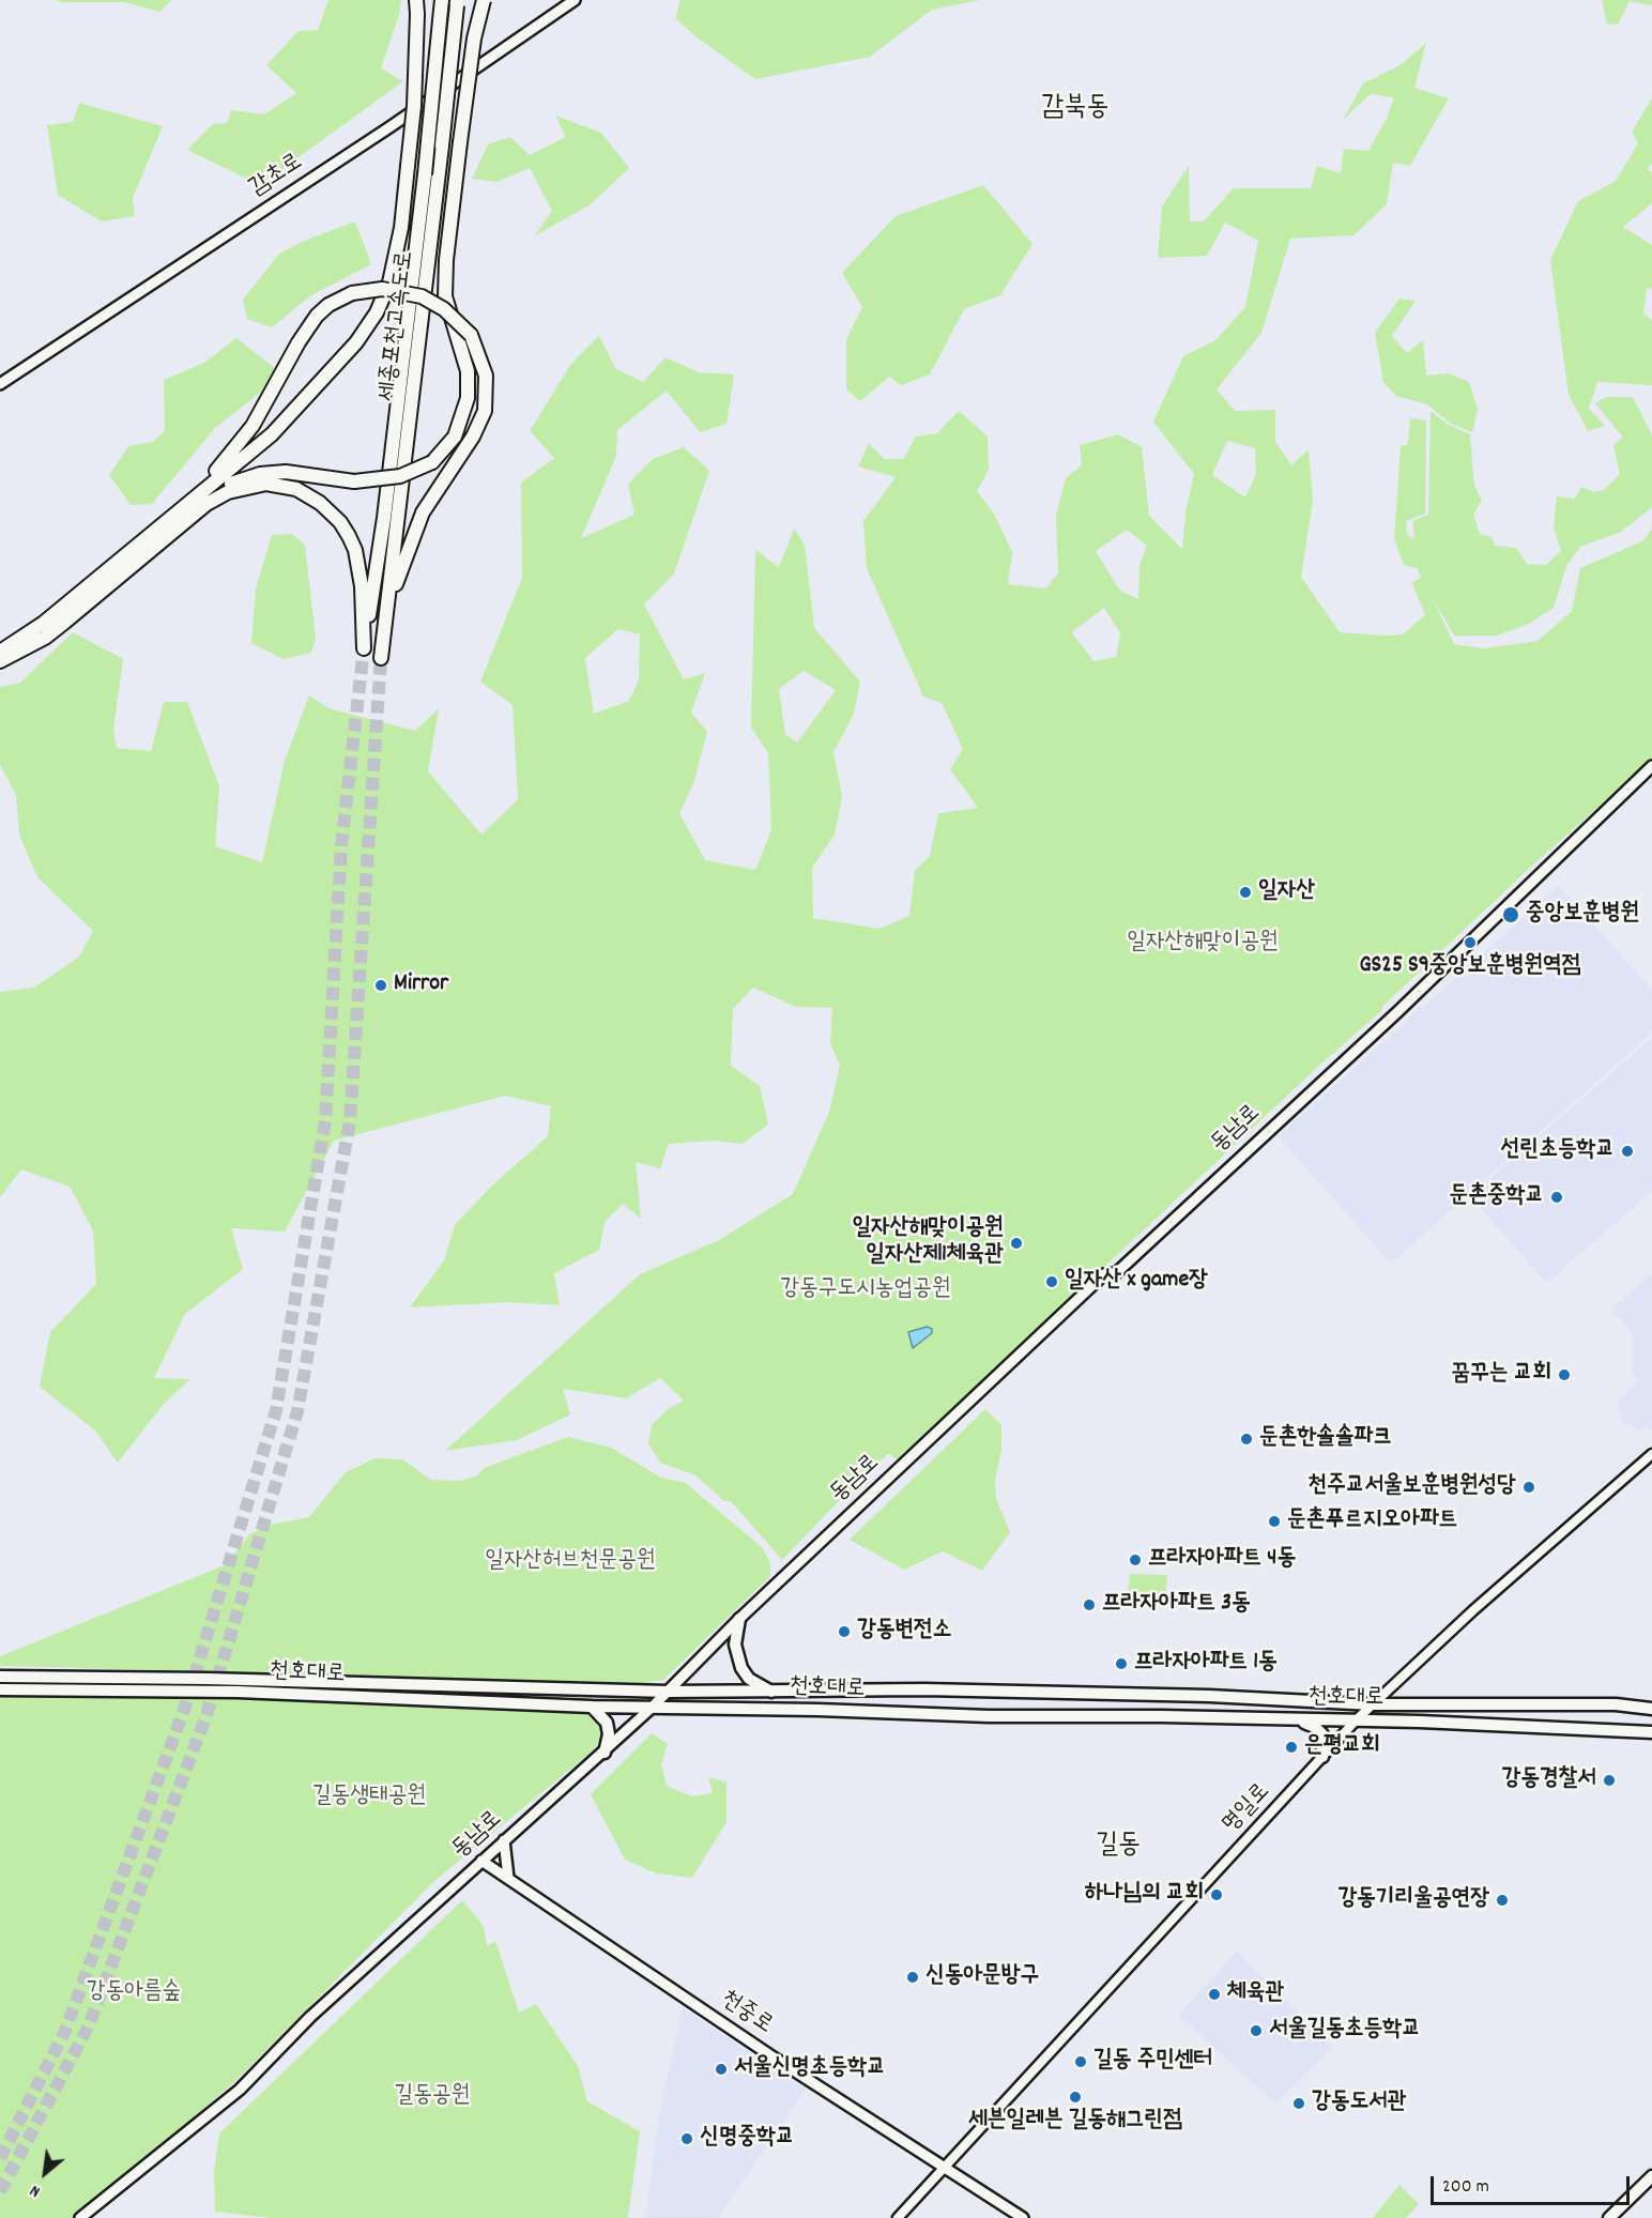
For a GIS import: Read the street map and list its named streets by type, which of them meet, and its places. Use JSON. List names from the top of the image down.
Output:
{
  "streets": {
    "highway": ["세종포천고속도로"],
    "main road": [
      "감초로",
      "동남로",
      "천호대로",
      "천중로"
    ],
    "street": ["명일로"]
  },
  "crossings": [
    ["동남로", "천호대로"],
    ["동남로", "천중로"],
    ["천호대로", "명일로"],
    ["명일로", "천중로"]
  ],
  "districts": ["감북동", "길동"],
  "parks": [
    "일자산해맞이공원",
    "강동구도시농업공원",
    "일자산허브천문공원",
    "길동생태공원",
    "강동아름숲",
    "길동공원"
  ],
  "places": [
    "일자산",
    "중앙보훈병원",
    "GS25 S9중앙보훈병원역점",
    "Mirror",
    "선린초등학교",
    "둔촌중학교",
    "일자산해맞이공원 일자산제1체육관",
    "일자산 x game장",
    "꿈꾸는 교회",
    "둔촌한솔솔파크",
    "천주교서울보훈병원성당",
    "둔촌푸르지오아파트",
    "프라자아파트 4동",
    "프라자아파트 3동",
    "강동변전소",
    "프라자아파트 1동",
    "은평교회",
    "강동경찰서",
    "하나님의 교회",
    "강동기리울공연장",
    "신동아문방구",
    "체육관",
    "서울길동초등학교",
    "길동 주민센터",
    "서울신명초등학교",
    "세븐일레븐 길동해그린점",
    "강동도서관",
    "신명중학교"
  ],
  "scale_bar": "200 m",
  "north": "bottom left"
}
